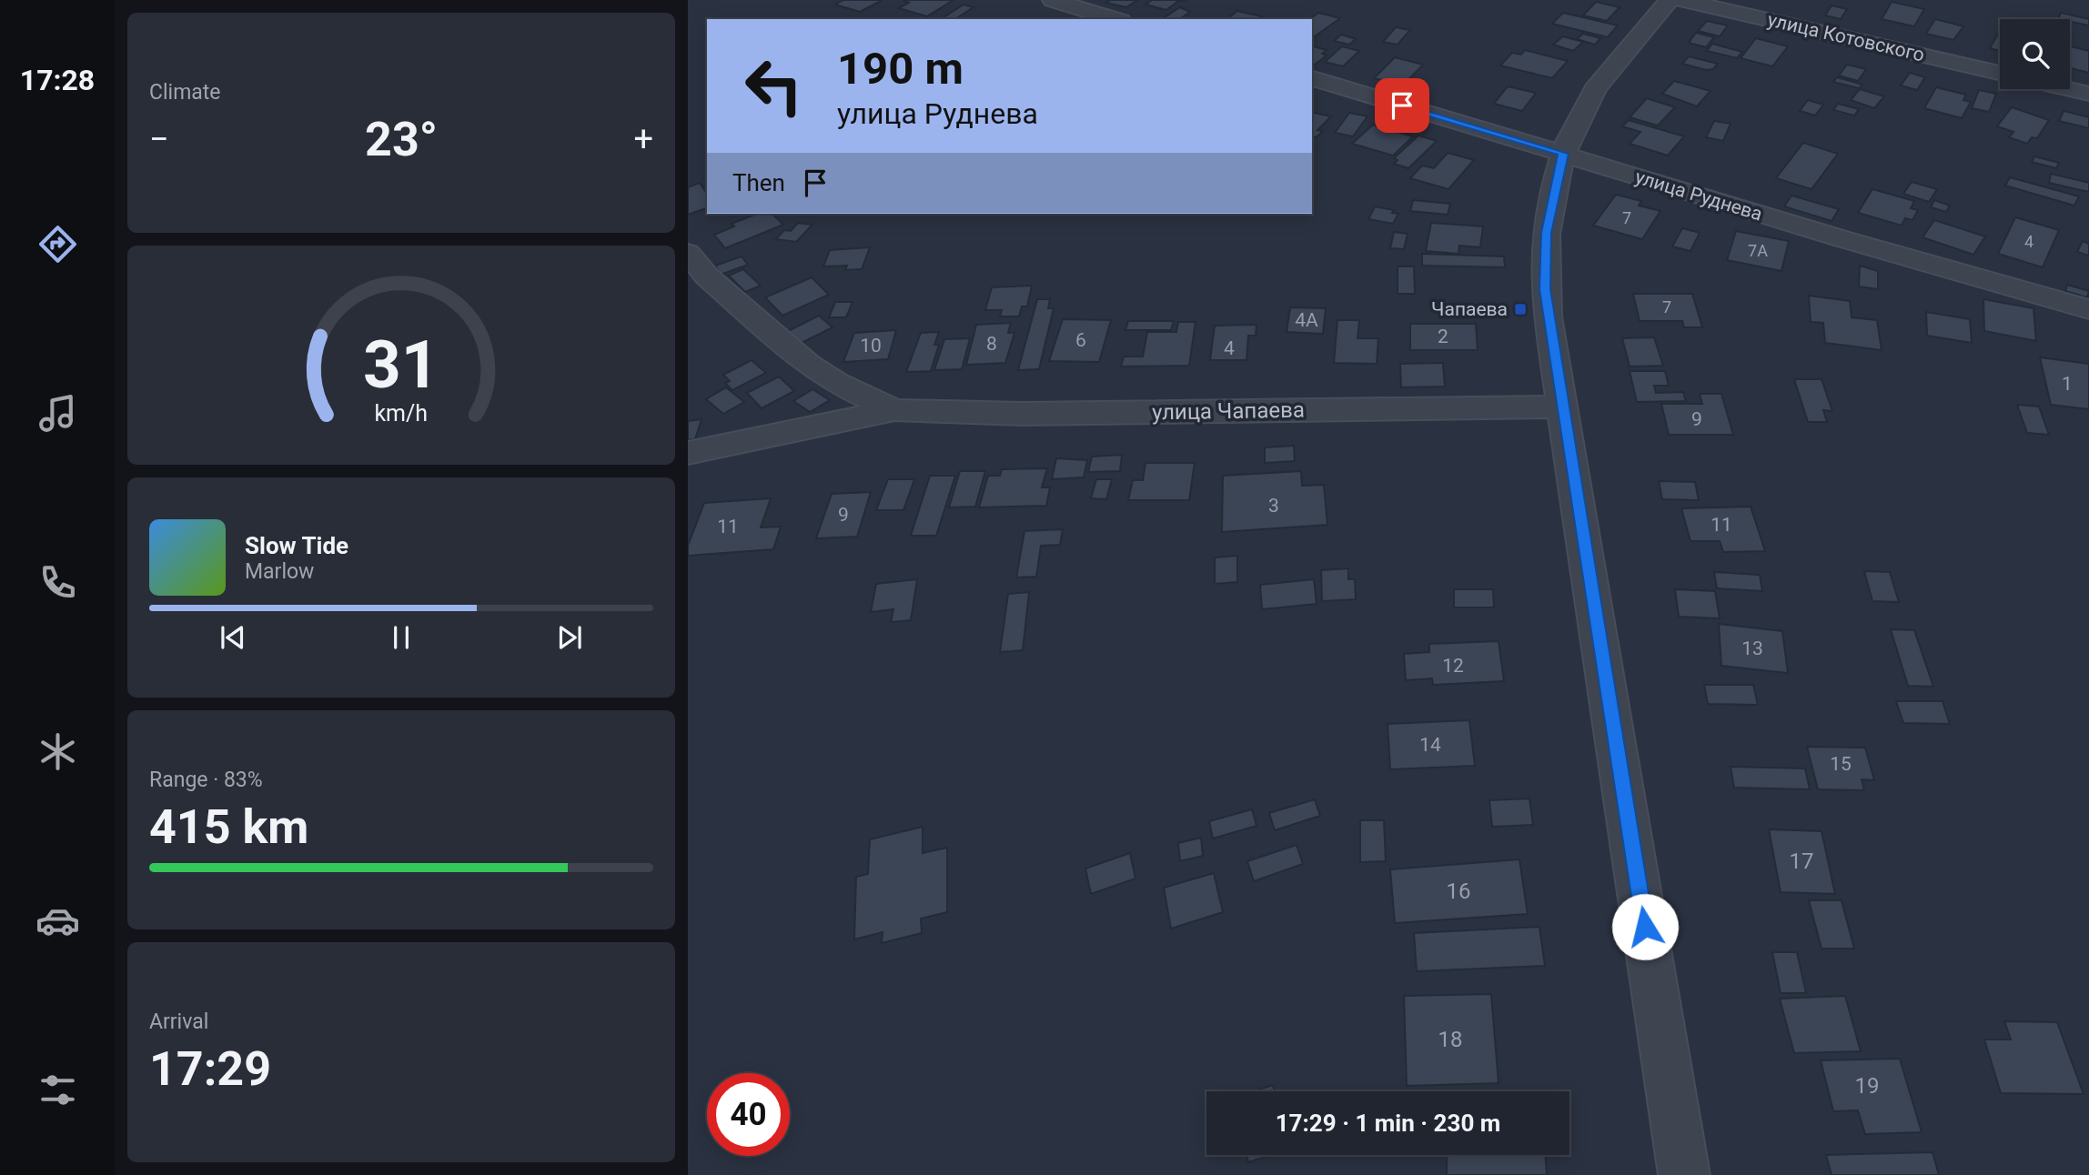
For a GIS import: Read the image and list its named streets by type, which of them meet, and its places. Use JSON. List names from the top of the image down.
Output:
{
  "streets": {
    "street": ["улица Котовского", "улица Руднева", "улица Чапаева"]
  },
  "places": {
    "transit": ["Чапаева"]
  },
  "house_numbers": [
    "7",
    "4",
    "7А",
    "7",
    "4А",
    "2",
    "6",
    "8",
    "10",
    "4",
    "1",
    "9",
    "3",
    "9",
    "11",
    "11",
    "13",
    "12",
    "14",
    "15",
    "17",
    "16",
    "18",
    "19"
  ],
  "page": {
    "tabs": "17:28",
    "tile": [
      "Climate",
      ["Range · 83%", "415 km"],
      ["Arrival", "17:29"]
    ],
    "turn": ["190 m", "улица Руднева"],
    "heat": ["−", "23°", "+"],
    "then": "Then",
    "song": ["Slow Tide", "Marlow"],
    "limit": "40",
    "trip": "17:29 · 1 min · 230 m",
    "gauge": ["31", "km/h"]
  }
}
